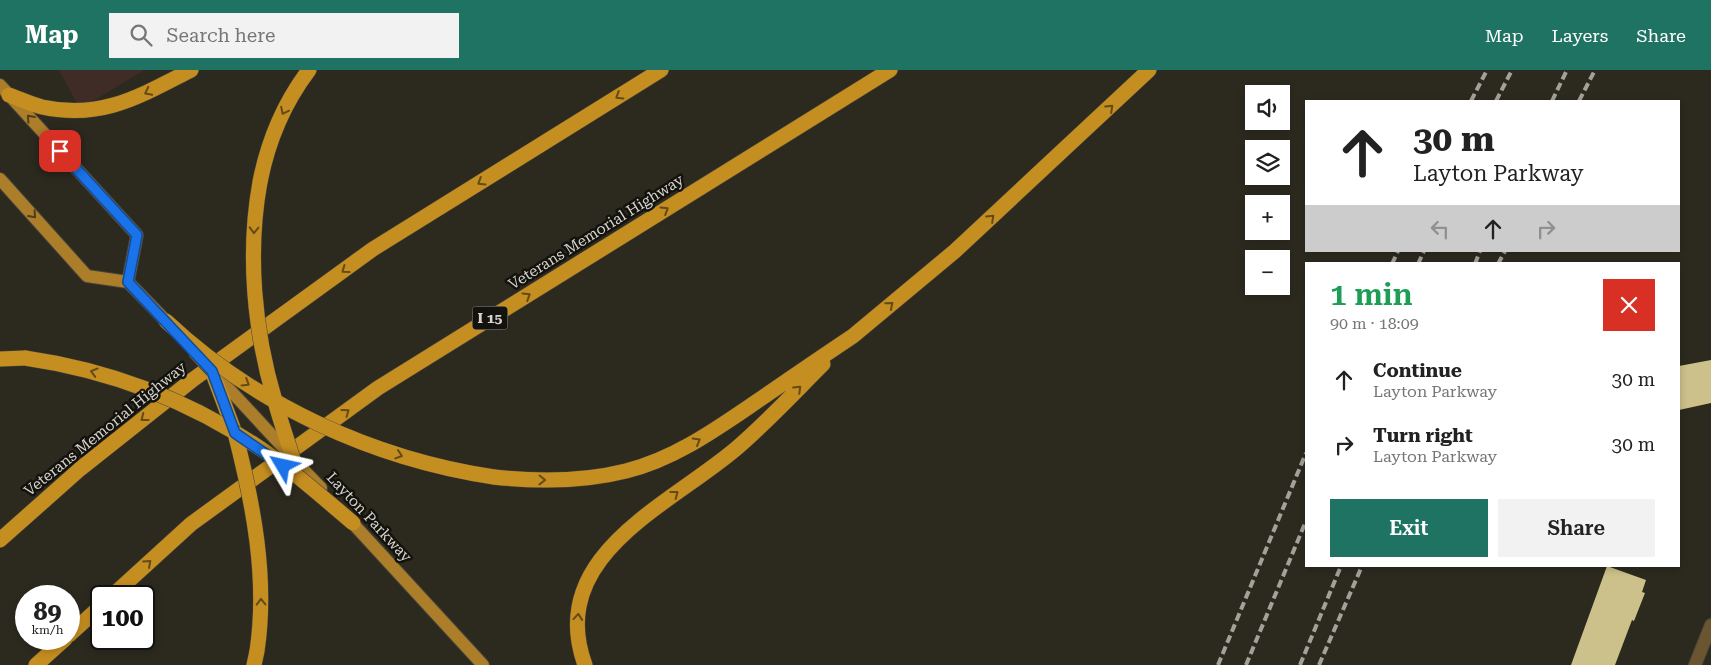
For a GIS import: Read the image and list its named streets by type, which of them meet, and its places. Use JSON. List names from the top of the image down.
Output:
{
  "streets": {
    "highway": ["Veterans Memorial Highway", "I 15"],
    "main road": ["Layton Parkway"]
  },
  "page": {
    "header": "Map",
    "search": "Search here",
    "nav": ["Map", "Layers", "Share"],
    "map_buttons": ["+", "−"],
    "turn": ["30 m", "Layton Parkway"],
    "heading": ["1 min", "90 m · 18:09"],
    "list": [
      {
        "name": "Continue",
        "note": "Layton Parkway",
        "value": "30 m"
      },
      {
        "name": "Turn right",
        "note": "Layton Parkway",
        "value": "30 m"
      }
    ],
    "buttons": ["Exit", "Share"],
    "speed": "89 km/h",
    "limit": "100"
  }
}
